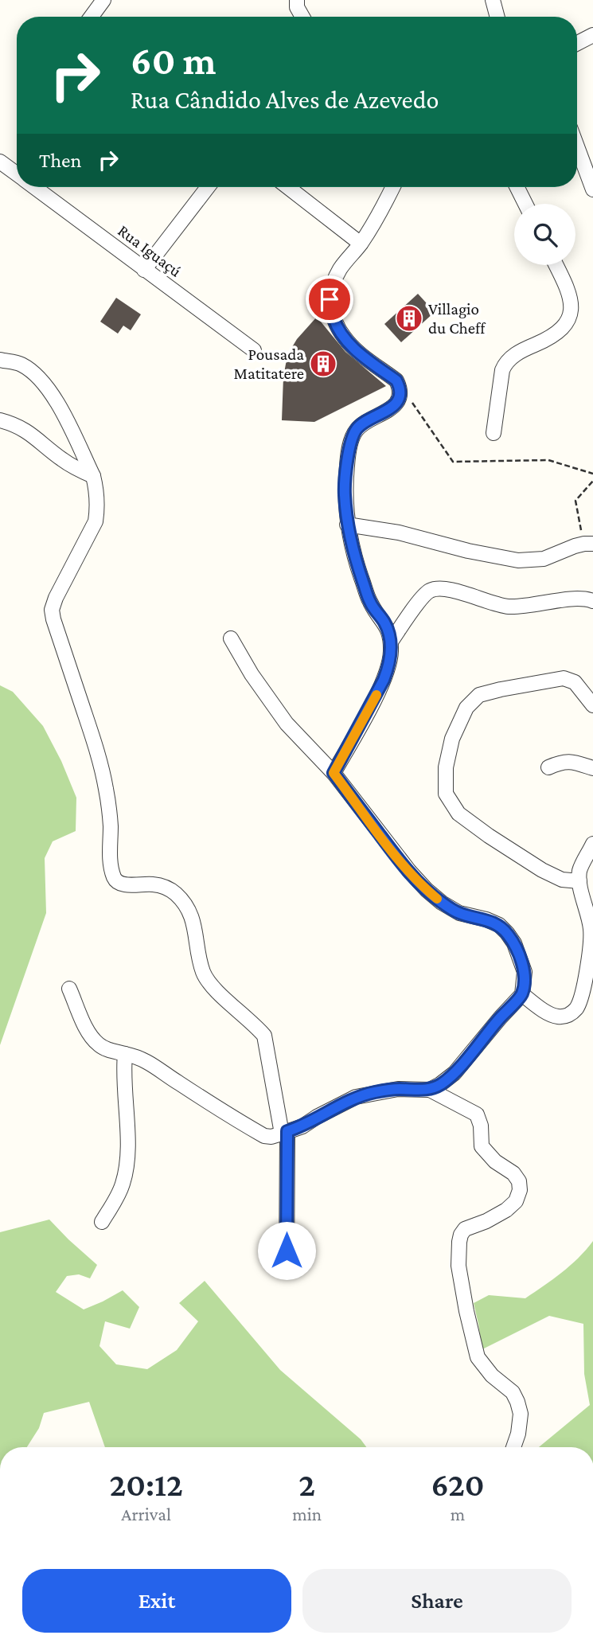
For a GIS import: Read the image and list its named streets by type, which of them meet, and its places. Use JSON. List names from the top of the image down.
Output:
{
  "streets": {
    "street": ["Rua Iguaçú"]
  },
  "places": {
    "building": ["Villagio du Cheff", "Pousada Matitatere"]
  },
  "page": {
    "turn": ["60 m", "Rua Cândido Alves de Azevedo"],
    "then": "Then",
    "eta": [
      "20:12",
      "Arrival",
      "2",
      "min",
      "620",
      "m"
    ],
    "buttons": ["Exit", "Share"]
  }
}
